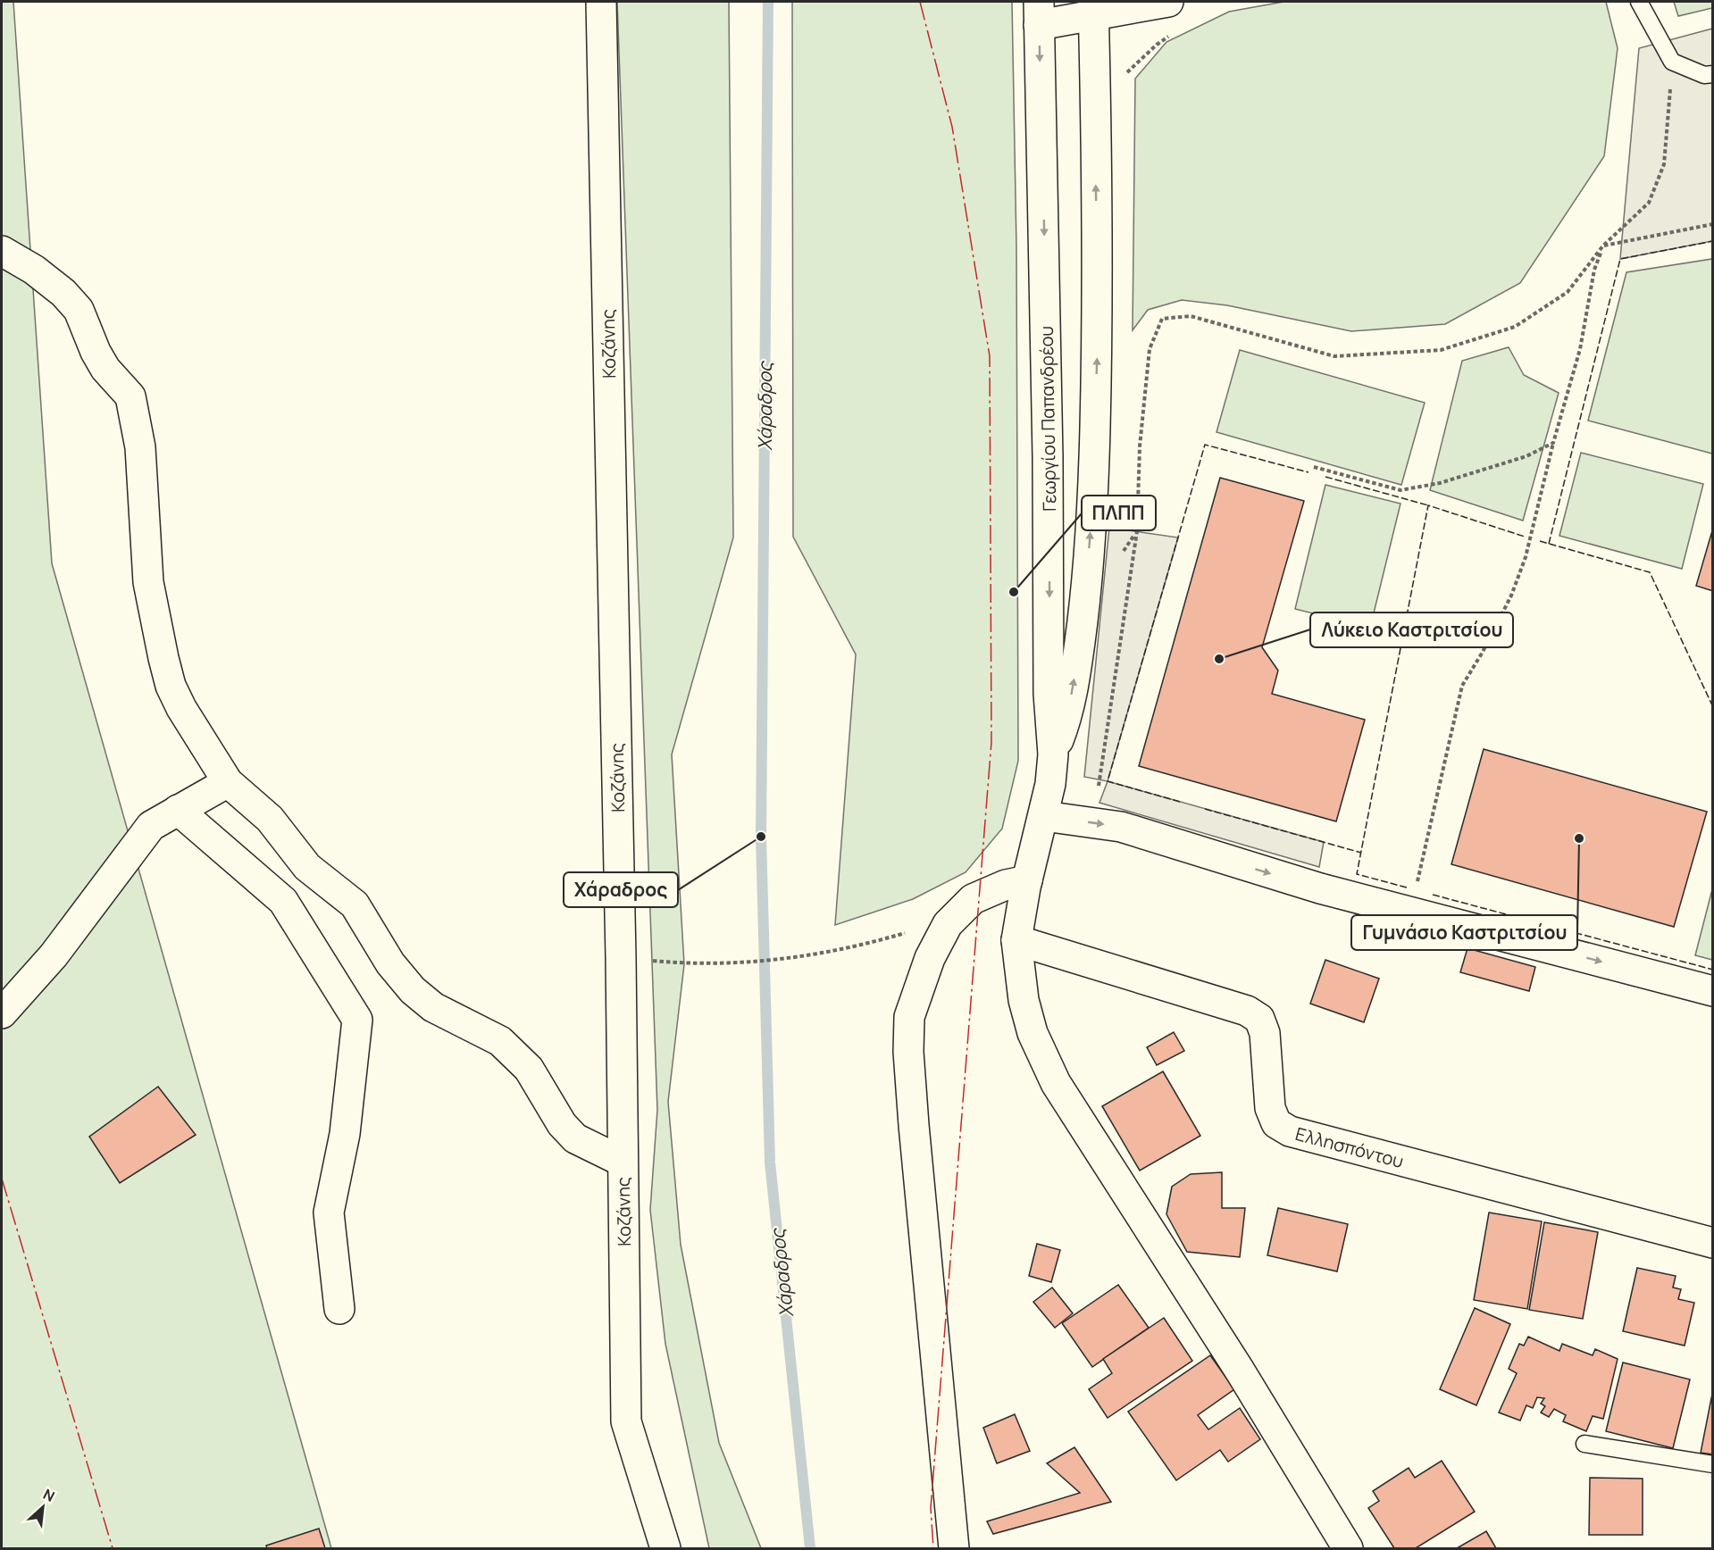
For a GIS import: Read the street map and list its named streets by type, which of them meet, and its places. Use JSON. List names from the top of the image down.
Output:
{
  "streets": {
    "street": ["Κοζάνης", "Γεωργίου Παπανδρέου", "Ελλησπόντου"]
  },
  "water": ["Χάραδρος"],
  "places": [
    "ΠΛΠΠ",
    "Λύκειο Καστριτσίου",
    "Χάραδρος",
    "Γυμνάσιο Καστριτσίου"
  ],
  "north": "top right"
}
